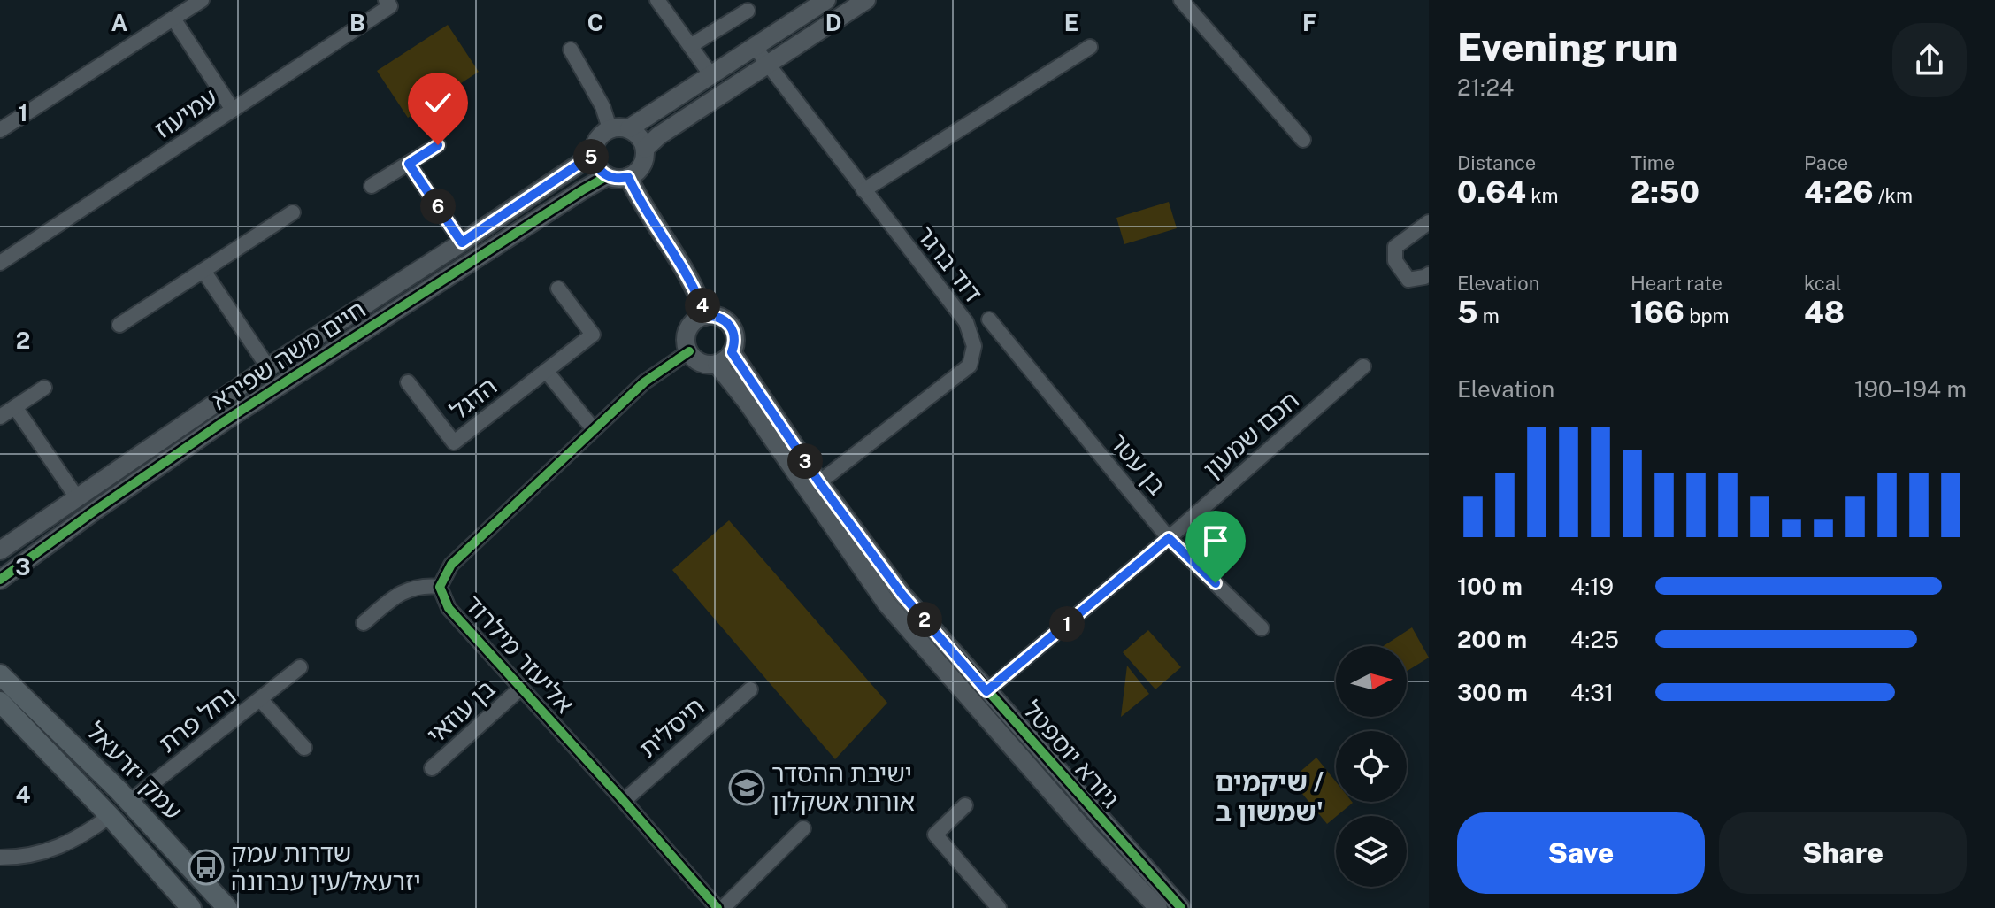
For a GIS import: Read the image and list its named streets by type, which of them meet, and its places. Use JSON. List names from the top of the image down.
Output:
{
  "streets": {
    "main road": ["עמק יזרעאל"],
    "street": [
      "עמיעוז",
      "דוד ברגר",
      "חיים משה שפירא",
      "הדגל",
      "חכם שמעון",
      "בן עטר",
      "אליעזר מילרוד",
      "בן עוזאי",
      "נחל פרת",
      "תיסלית",
      "גיורא יוספטל"
    ]
  },
  "crossings": [
    ["דוד ברגר", "גיורא יוספטל"],
    ["חכם שמעון", "בן עטר"],
    ["חכם שמעון", "גיורא יוספטל"],
    ["אליעזר מילרוד", "בן עוזאי"],
    ["אליעזר מילרוד", "תיסלית"],
    ["אליעזר מילרוד", "גיורא יוספטל"],
    ["נחל פרת", "עמק יזרעאל"]
  ],
  "districts": ["שיקמים / שמשון ב'"],
  "places": {
    "school or university": ["ישיבת ההסדר אורות אשקלון"],
    "bus stop": ["שדרות עמק יזרעאל/עין עברונה"]
  },
  "north": "right",
  "page": {
    "heading": ["Evening run", "21:24"],
    "stats": [
      ["Distance", "0.64 km"],
      ["Time", "2:50"],
      ["Pace", "4:26 /km"],
      ["Elevation", "5 m"],
      ["Heart rate", "166 bpm"],
      ["kcal", "48"]
    ],
    "pins": [
      "5",
      "6",
      "4",
      "3",
      "2",
      "1"
    ],
    "chart": ["Elevation", "190–194 m"],
    "list": [
      {
        "name": "100 m",
        "note": "4:19"
      },
      {
        "name": "200 m",
        "note": "4:25"
      },
      {
        "name": "300 m",
        "note": "4:31"
      }
    ],
    "buttons": ["Save", "Share"]
  },
  "grid": {
    "columns": [
      "A",
      "B",
      "C",
      "D",
      "E",
      "F"
    ],
    "rows": [
      "1",
      "2",
      "3",
      "4"
    ]
  }
}
